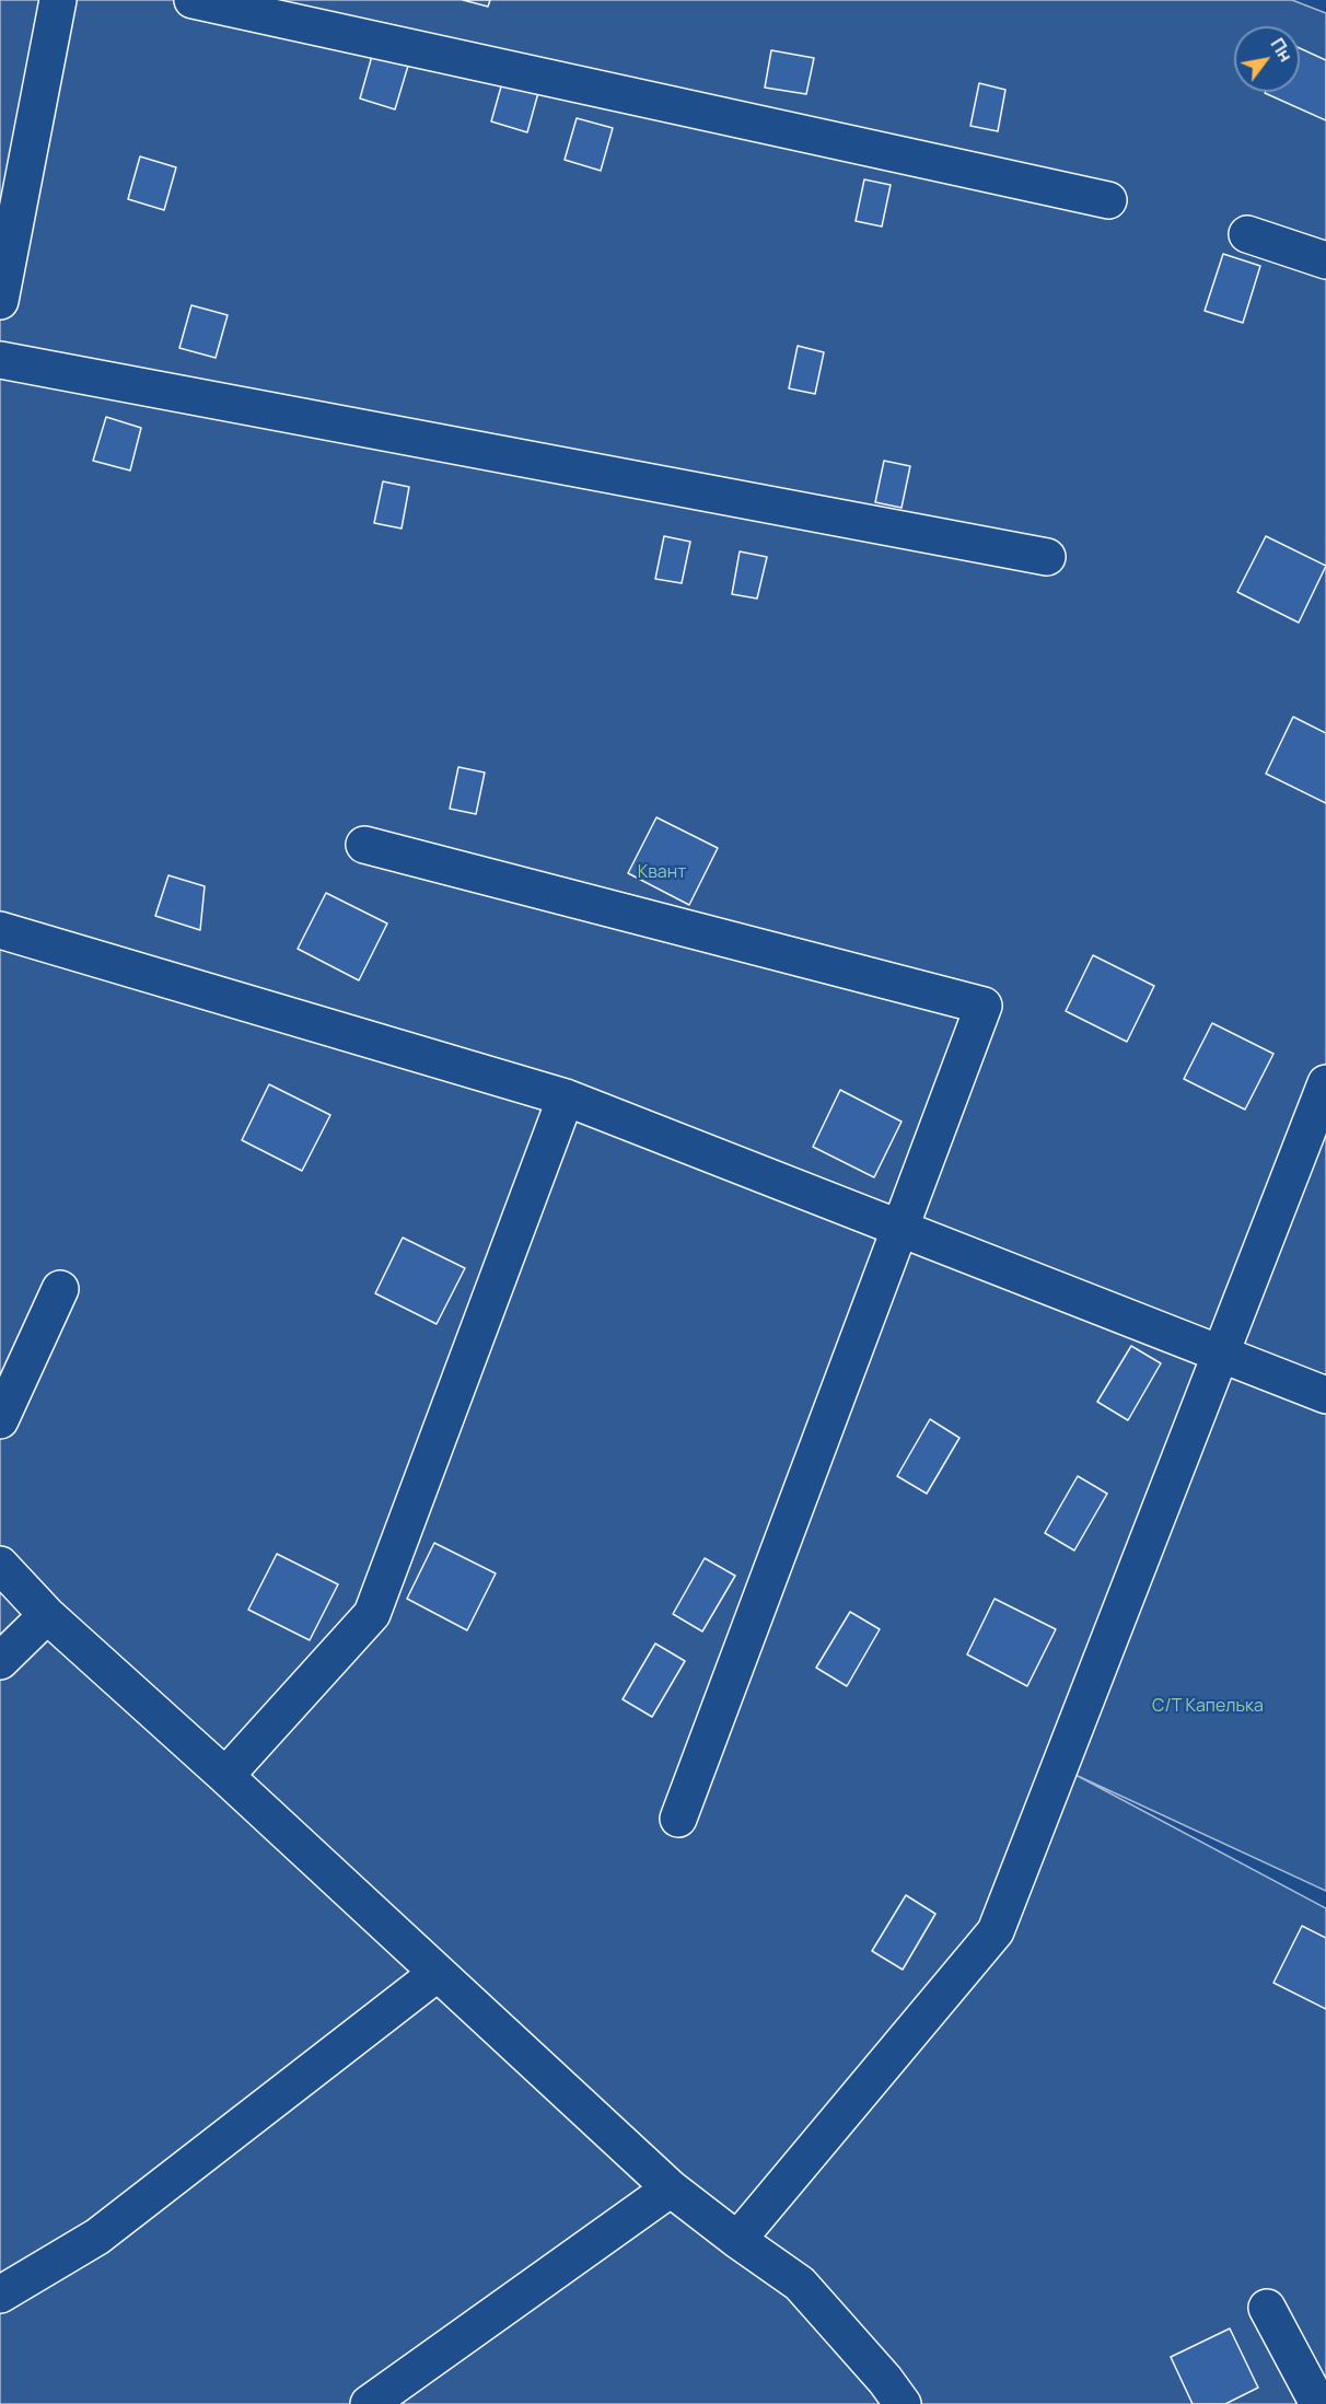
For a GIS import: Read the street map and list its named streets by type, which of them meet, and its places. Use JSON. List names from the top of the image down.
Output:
{
  "parks": ["Квант", "С/Т Капелька"],
  "north": "top right"
}
